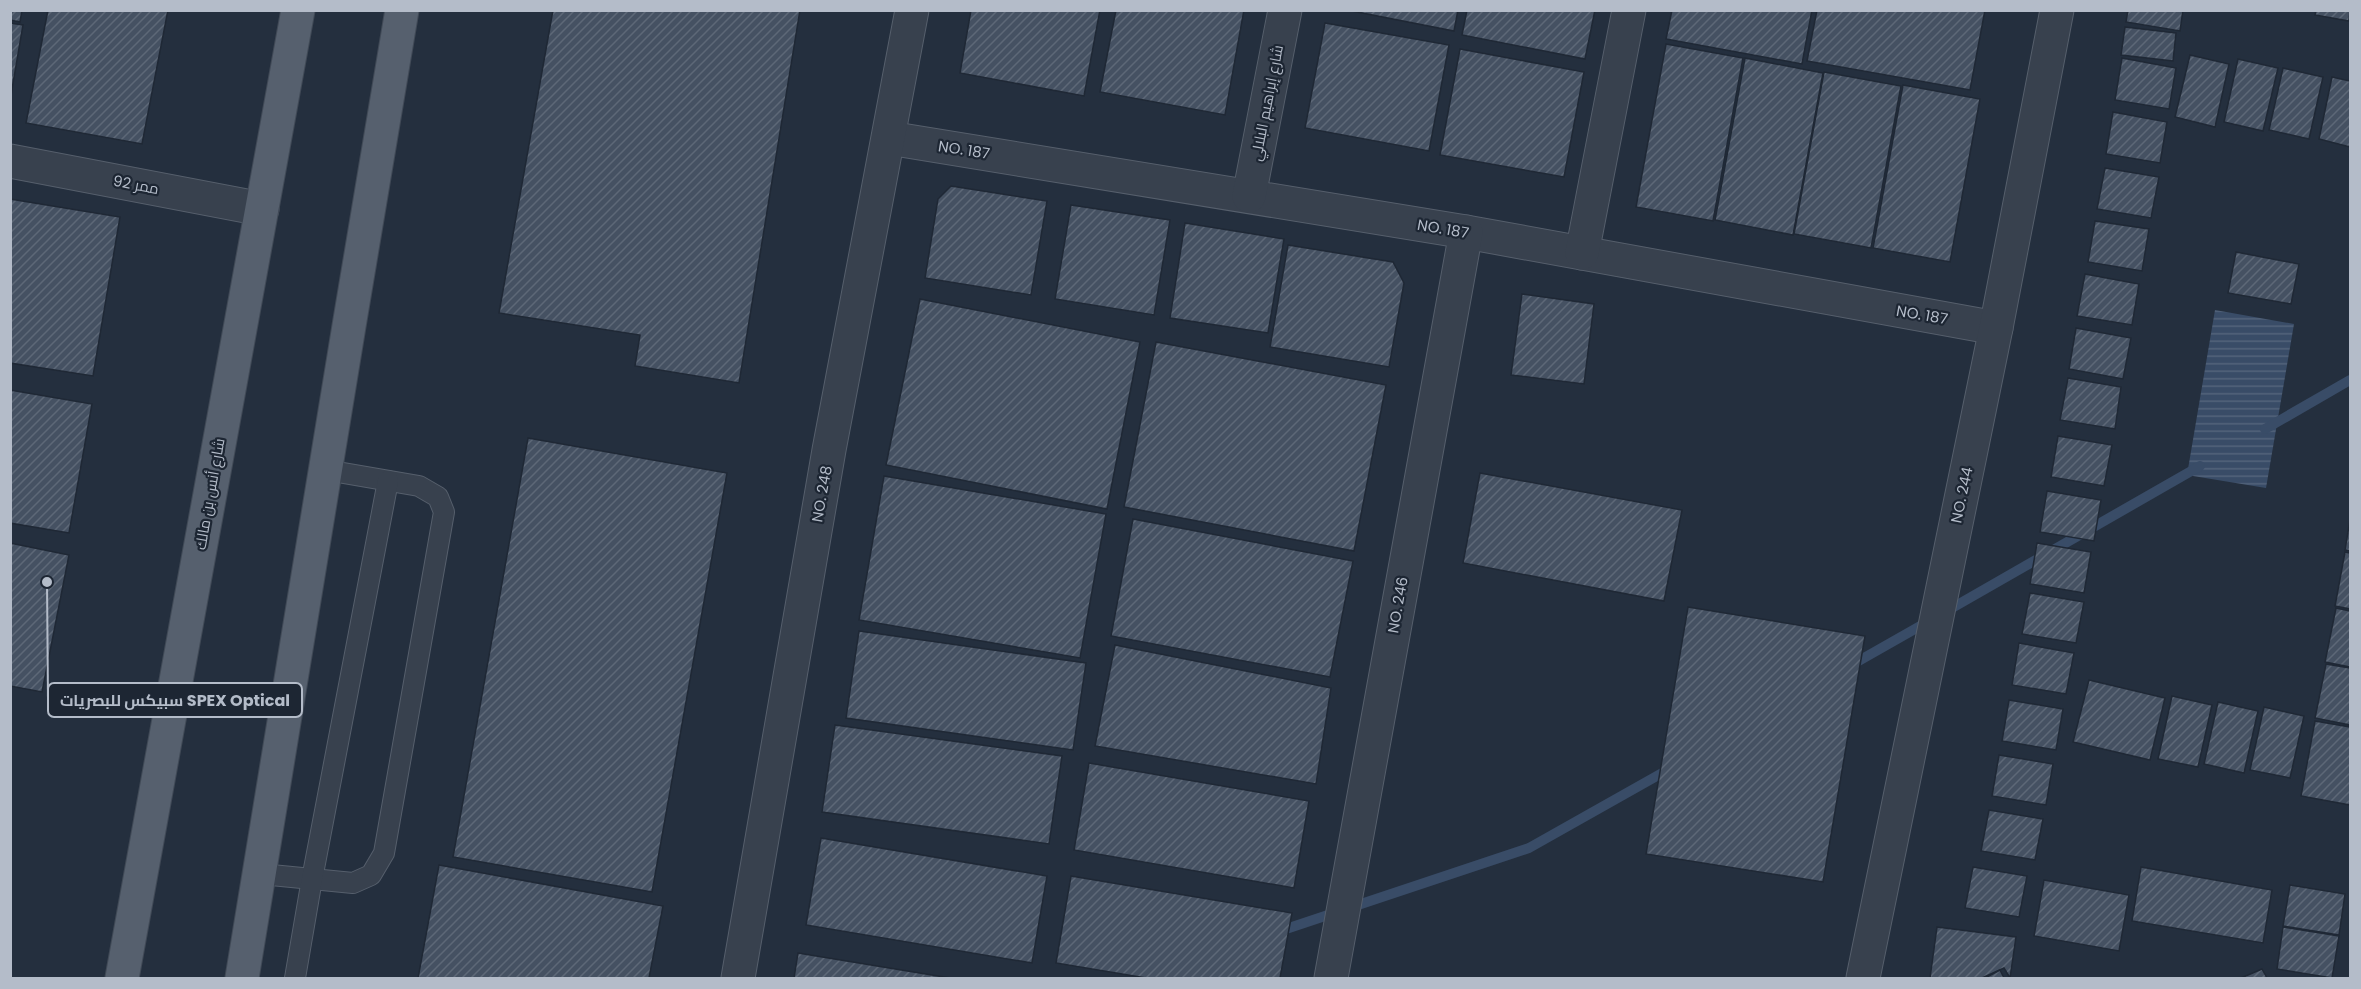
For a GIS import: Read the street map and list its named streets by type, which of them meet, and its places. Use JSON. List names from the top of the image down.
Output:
{
  "streets": {
    "main road": ["شارع أنس بن مالك"],
    "street": [
      "شارع إبراهيم البلالي",
      "NO. 187",
      "ممر 92",
      "NO. 248",
      "NO. 244",
      "NO. 246"
    ]
  },
  "crossings": [
    ["شارع إبراهيم البلالي", "NO. 187"],
    ["NO. 187", "NO. 248"],
    ["NO. 187", "NO. 244"],
    ["NO. 187", "NO. 246"],
    ["ممر 92", "شارع أنس بن مالك"]
  ],
  "places": ["سبيكس للبصريات SPEX Optical"]
}
